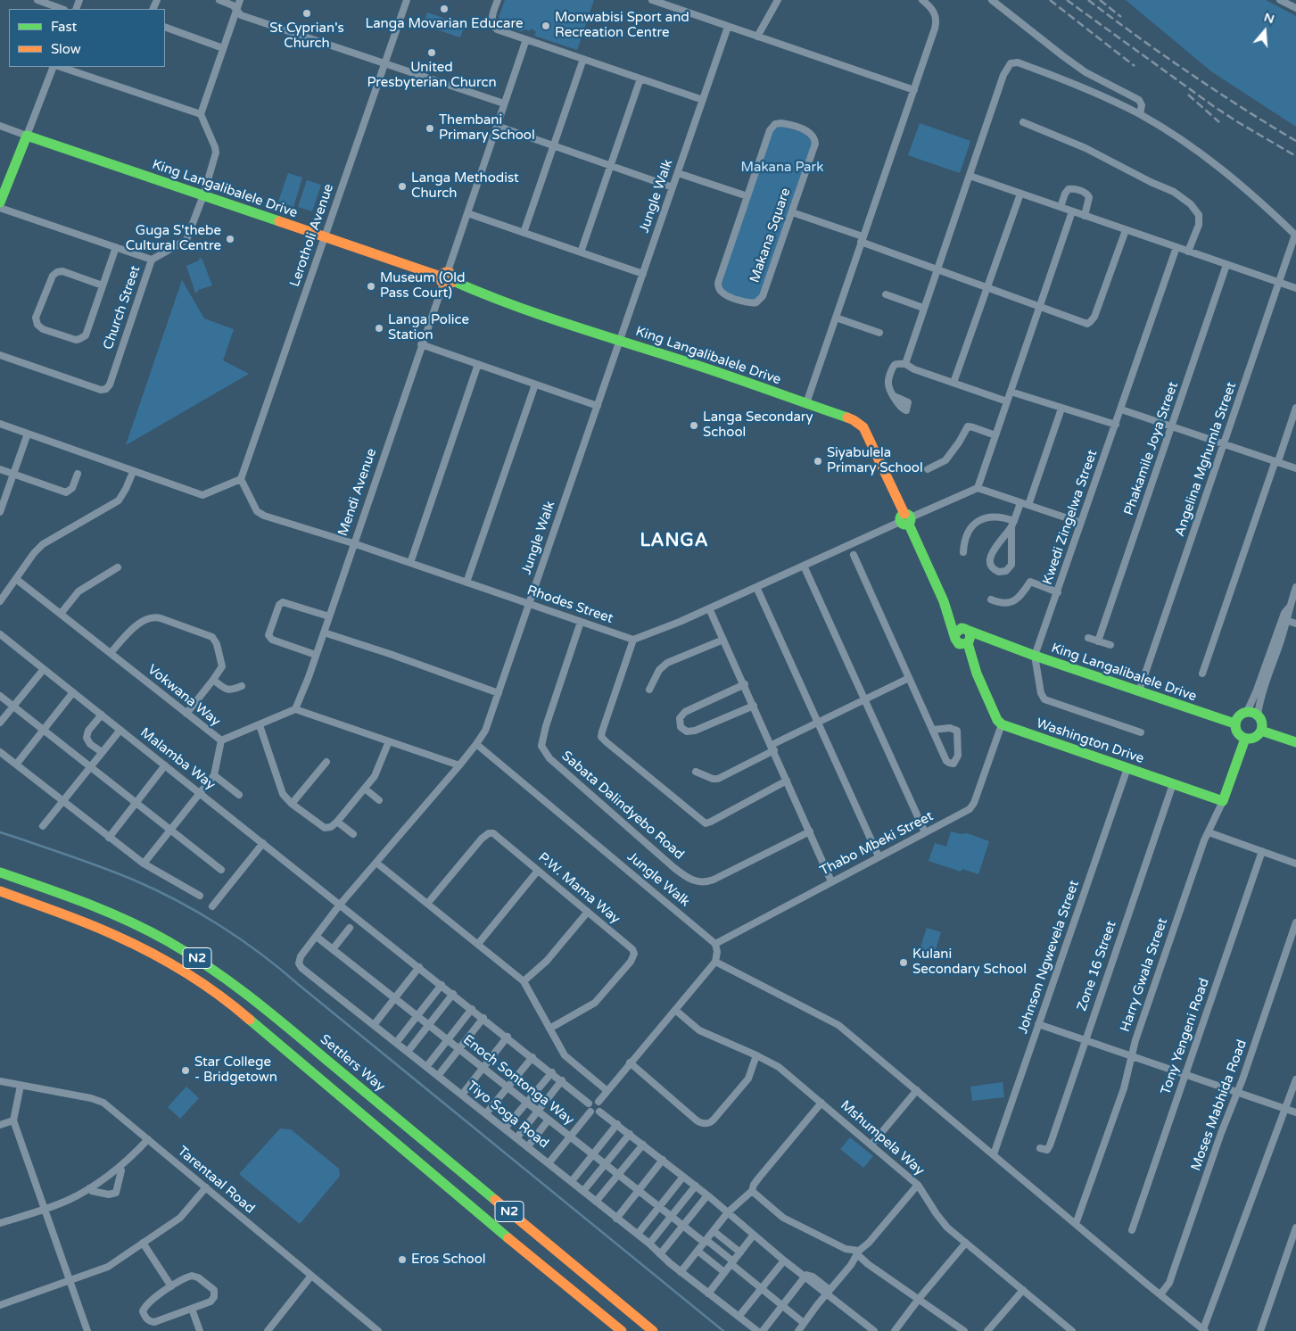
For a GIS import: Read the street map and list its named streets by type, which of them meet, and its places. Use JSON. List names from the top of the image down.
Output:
{
  "streets": {
    "main road": [
      "King Langalibalele Drive",
      "Washington Drive",
      "N2",
      "Harry Gwala Street",
      "Settlers Way"
    ],
    "street": [
      "Jungle Walk",
      "Lerotholi Avenue",
      "Makana Square",
      "Church Street",
      "Phakamile Joya Street",
      "Angelina Mghumla Street",
      "Mendi Avenue",
      "Kwedi Zingelwa Street",
      "Rhodes Street",
      "Vokwana Way",
      "Malamba Way",
      "Sabata Dalindyebo Road",
      "Thabo Mbeki Street",
      "P.W. Mama Way",
      "Johnson Ngwevela Street",
      "Zone 16 Street",
      "Tony Yengeni Road",
      "Enoch Sontonga Way",
      "Moses Mabhida Road",
      "Tiyo Soga Road",
      "Mshumpela Way",
      "Tarentaal Road"
    ]
  },
  "crossings": [
    ["King Langalibalele Drive", "Jungle Walk"],
    ["King Langalibalele Drive", "Lerotholi Avenue"],
    ["King Langalibalele Drive", "Church Street"],
    ["King Langalibalele Drive", "Angelina Mghumla Street"],
    ["King Langalibalele Drive", "Mendi Avenue"],
    ["King Langalibalele Drive", "Kwedi Zingelwa Street"],
    ["King Langalibalele Drive", "Harry Gwala Street"],
    ["Jungle Walk", "Rhodes Street"],
    ["Jungle Walk", "Thabo Mbeki Street"],
    ["Jungle Walk", "Tiyo Soga Road"],
    ["Lerotholi Avenue", "Rhodes Street"],
    ["Mendi Avenue", "Rhodes Street"],
    ["Mendi Avenue", "Vokwana Way"],
    ["Rhodes Street", "Sabata Dalindyebo Road"],
    ["Washington Drive", "Thabo Mbeki Street"],
    ["Washington Drive", "Johnson Ngwevela Street"],
    ["Washington Drive", "Zone 16 Street"],
    ["Washington Drive", "Harry Gwala Street"],
    ["Malamba Way", "Tiyo Soga Road"],
    ["Enoch Sontonga Way", "Tiyo Soga Road"]
  ],
  "districts": ["LANGA"],
  "parks": ["Makana Park"],
  "places": [
    "Langa Movarian Educare",
    "St Cyprian's Church",
    "Monwabisi Sport and Recreation Centre",
    "United Presbyterian Churcn",
    "Thembani Primary School",
    "Langa Methodist Church",
    "Guga S'thebe Cultural Centre",
    "Museum (Old Pass Court)",
    "Langa Police Station",
    "Langa Secondary School",
    "Siyabulela Primary School",
    "Kulani Secondary School",
    "Star College - Bridgetown",
    "Eros School"
  ],
  "legend": ["Fast", "Slow"],
  "north": "top"
}
